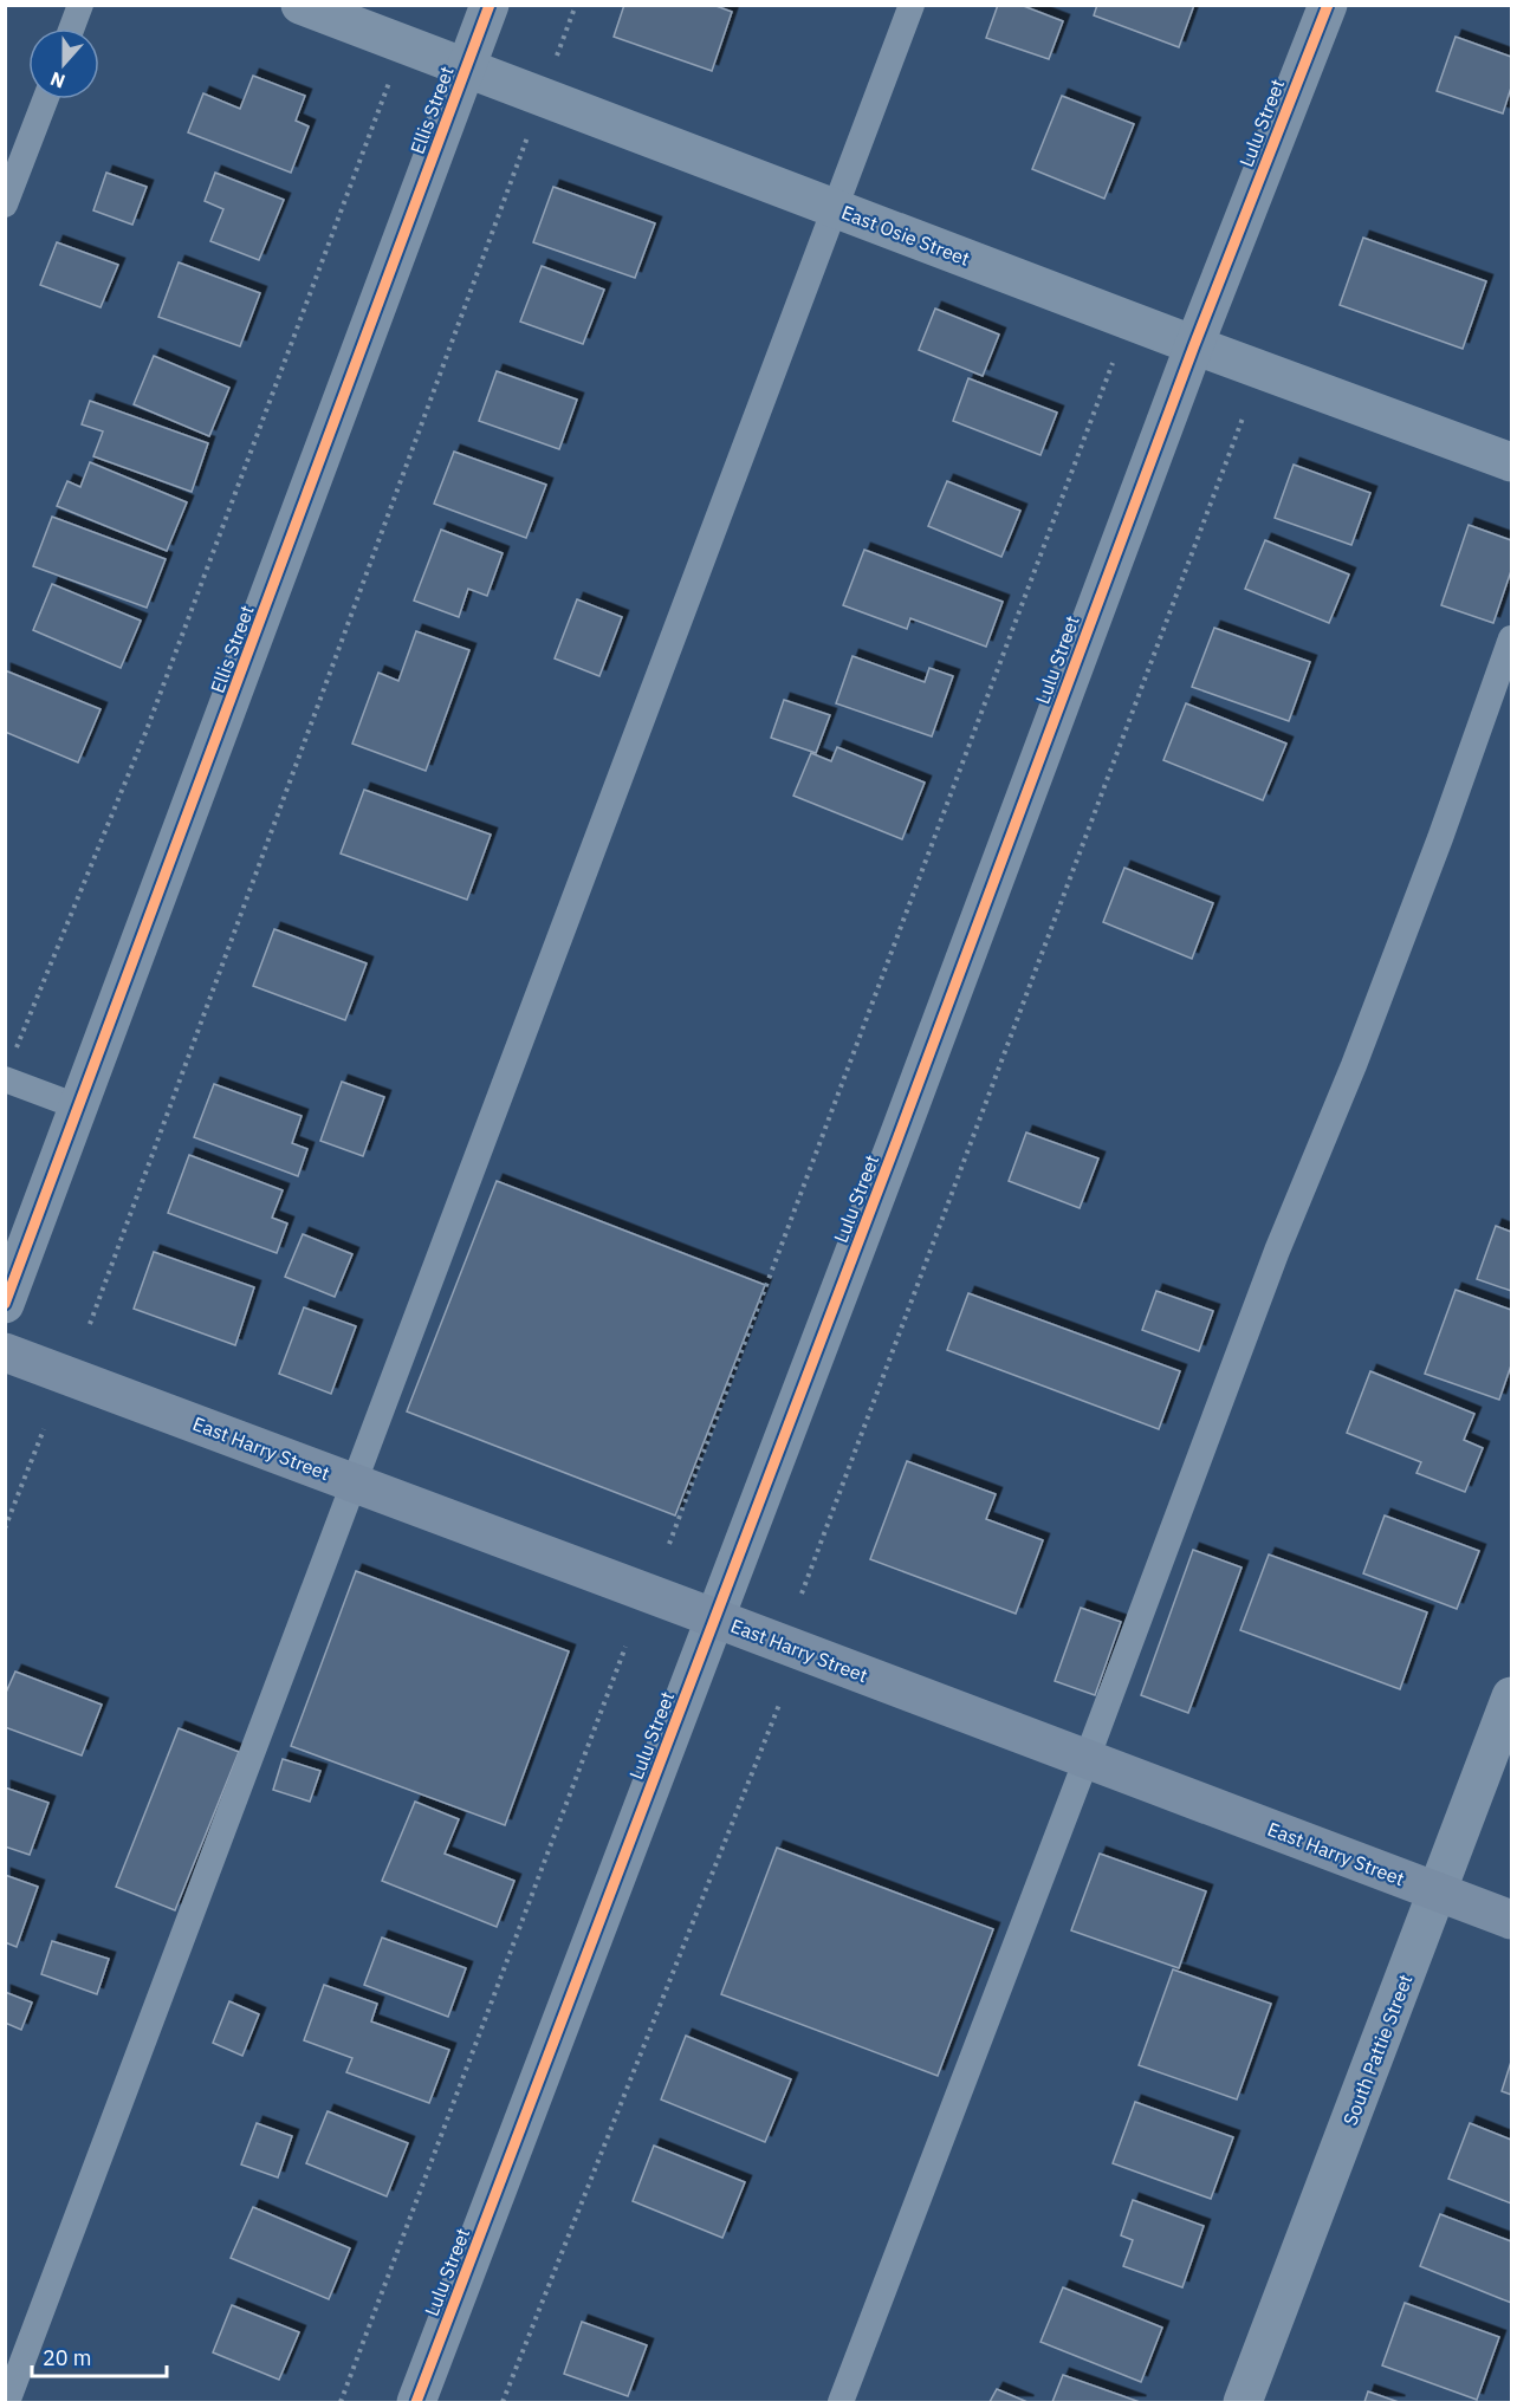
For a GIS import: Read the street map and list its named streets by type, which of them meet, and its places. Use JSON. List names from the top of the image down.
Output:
{
  "streets": {
    "main road": ["East Harry Street"],
    "street": [
      "Ellis Street",
      "Lulu Street",
      "East Osie Street",
      "South Pattie Street"
    ]
  },
  "crossings": [
    ["Ellis Street", "East Osie Street"],
    ["Lulu Street", "East Osie Street"],
    ["Lulu Street", "East Harry Street"],
    ["East Harry Street", "South Pattie Street"]
  ],
  "scale_bar": "20 m",
  "north": "bottom"
}
